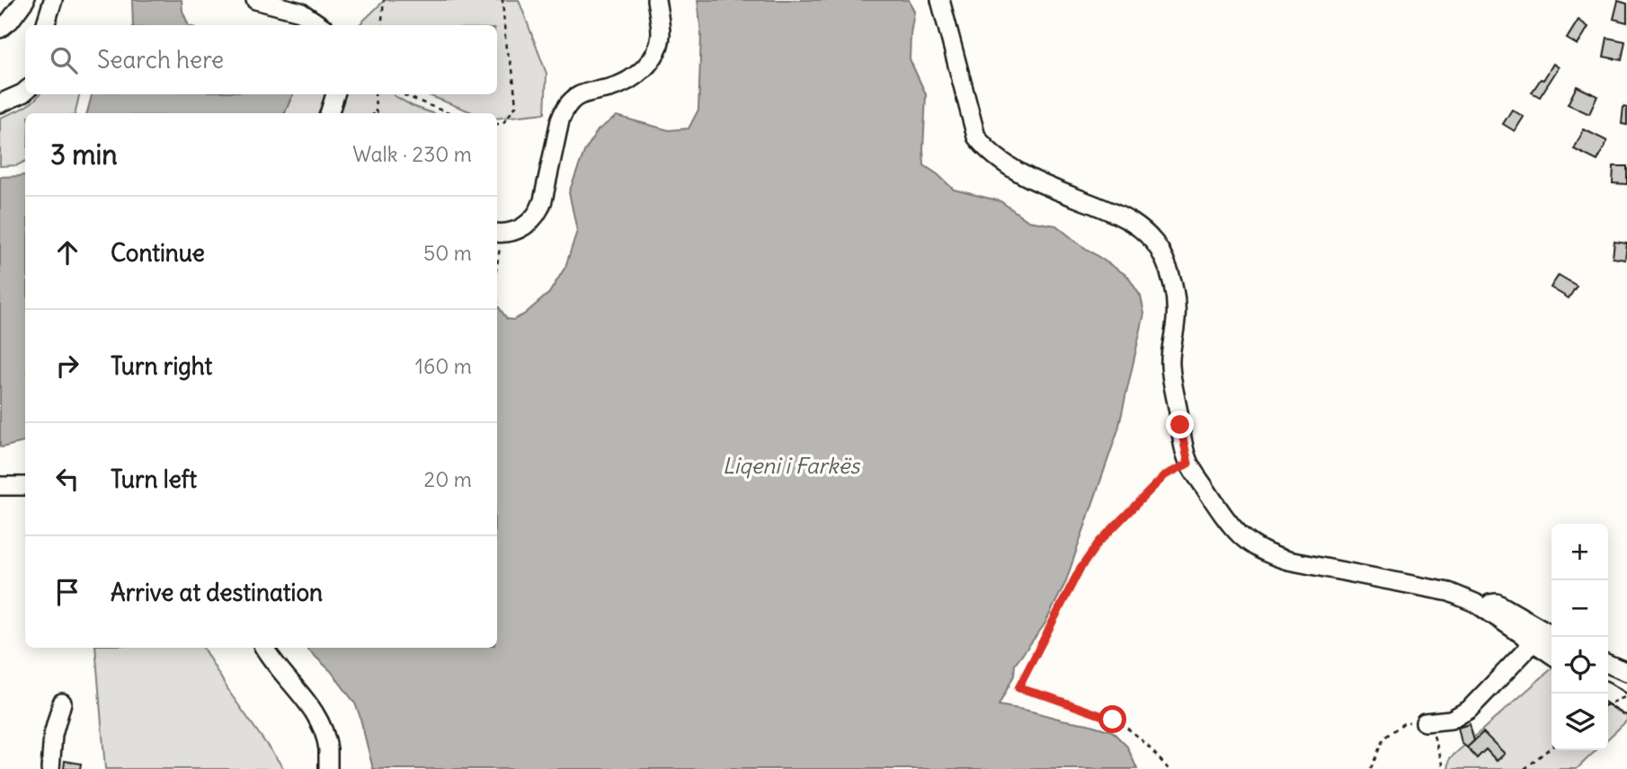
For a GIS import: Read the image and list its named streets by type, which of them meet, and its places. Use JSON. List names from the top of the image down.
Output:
{
  "water": ["Liqeni i Farkës"],
  "page": {
    "search": "Search here",
    "heading": ["3 min", "Walk · 230 m"],
    "list": [
      ["Continue", "50 m"],
      ["Turn right", "160 m"],
      ["Turn left", "20 m"],
      "Arrive at destination"
    ],
    "map_buttons": ["+", "−"]
  }
}
